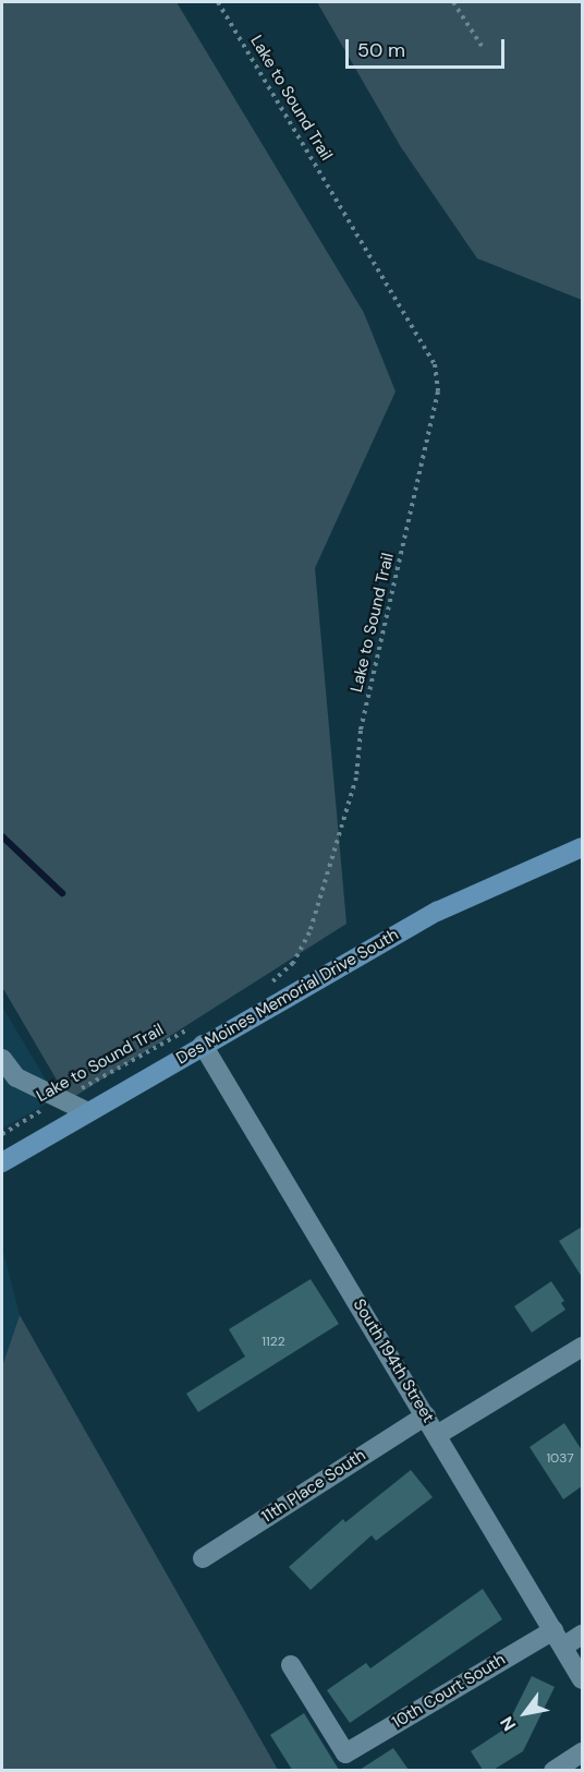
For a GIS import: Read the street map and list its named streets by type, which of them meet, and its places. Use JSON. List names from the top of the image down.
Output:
{
  "streets": {
    "main road": ["Des Moines Memorial Drive South"],
    "street": ["South 194th Street", "11th Place South", "10th Court South"],
    "path": ["Lake to Sound Trail"]
  },
  "crossings": [
    ["Des Moines Memorial Drive South", "South 194th Street"],
    ["South 194th Street", "11th Place South"],
    ["South 194th Street", "10th Court South"]
  ],
  "house_numbers": ["1122", "1037"],
  "scale_bar": "50 m",
  "north": "bottom left"
}
